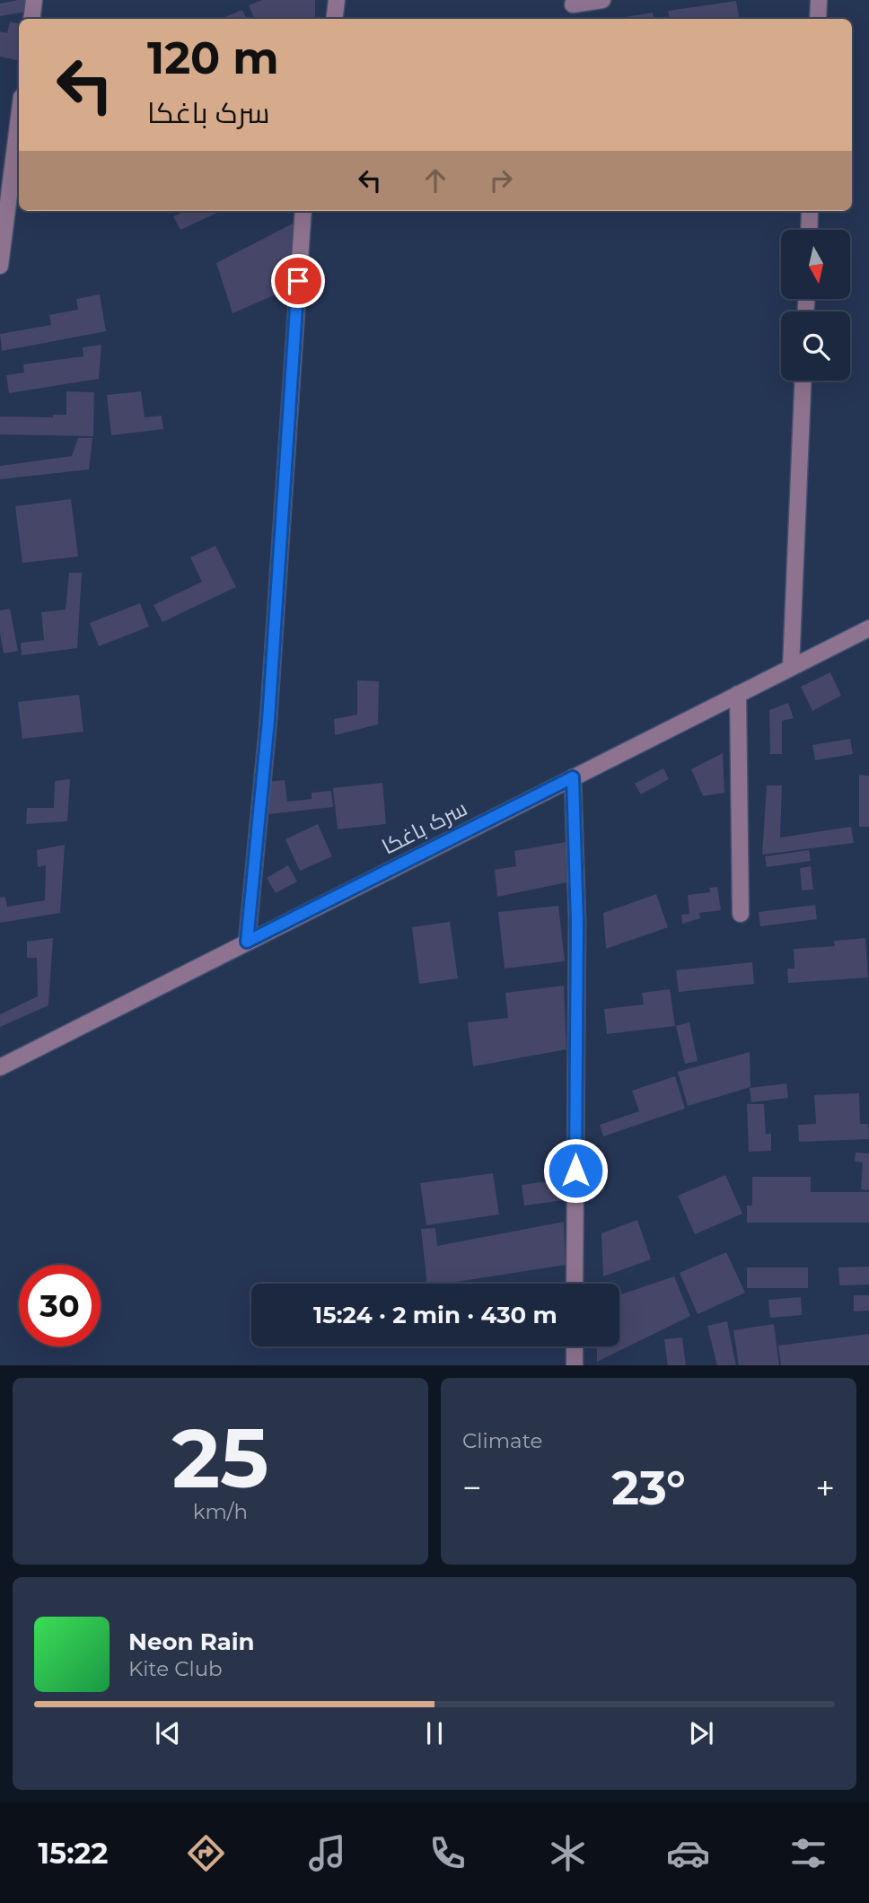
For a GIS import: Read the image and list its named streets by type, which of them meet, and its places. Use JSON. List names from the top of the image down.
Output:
{
  "streets": {
    "street": ["سرک باغکا"]
  },
  "north": "bottom",
  "page": {
    "turn": ["120 m", "سرک باغکا"],
    "limit": "30",
    "trip": "15:24 · 2 min · 430 m",
    "tile": [
      ["25", "km/h"],
      "Climate"
    ],
    "heat": ["−", "23°", "+"],
    "song": ["Neon Rain", "Kite Club"],
    "tabs": "15:22"
  }
}
